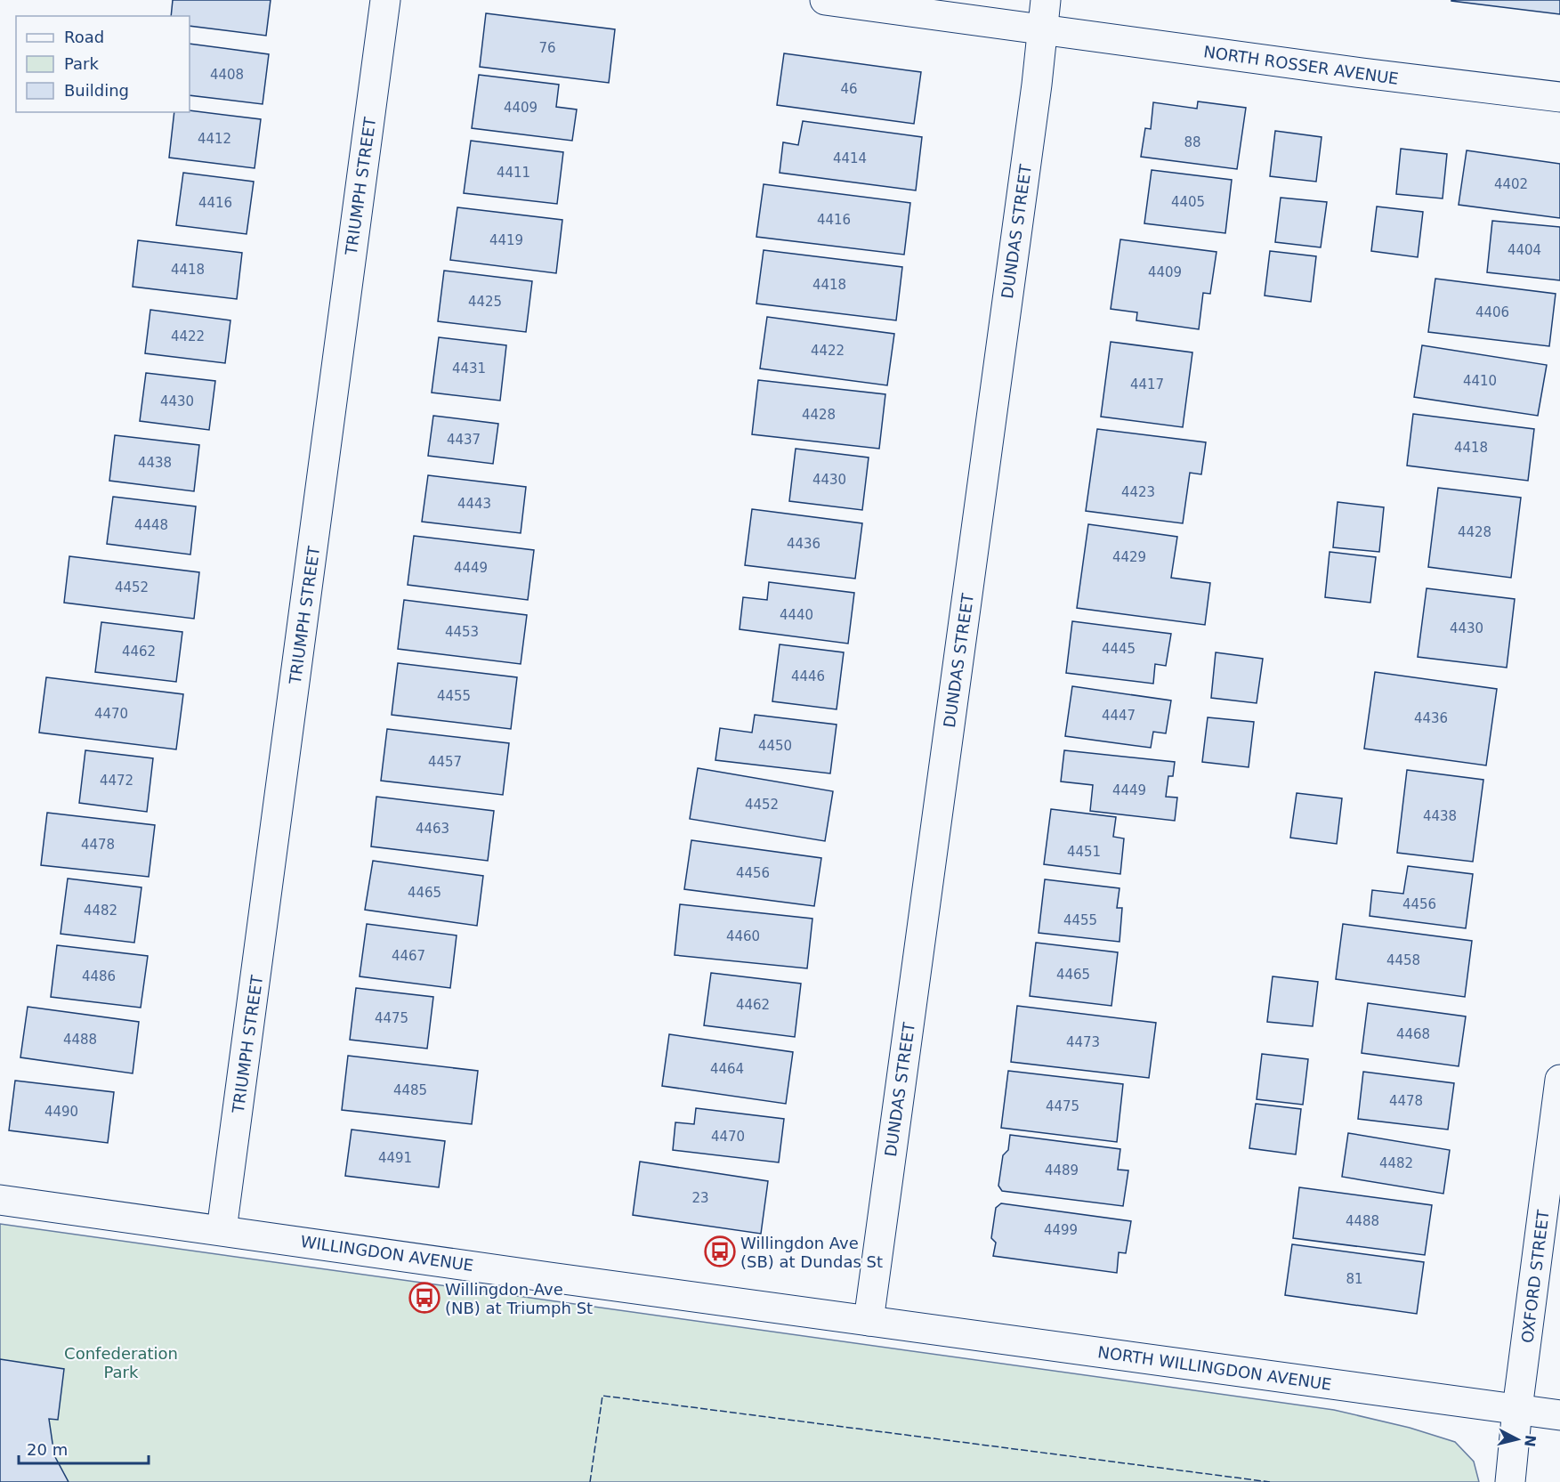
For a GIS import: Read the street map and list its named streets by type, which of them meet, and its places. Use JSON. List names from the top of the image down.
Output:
{
  "streets": {
    "street": [
      "NORTH ROSSER AVENUE",
      "TRIUMPH STREET",
      "DUNDAS STREET",
      "WILLINGDON AVENUE",
      "OXFORD STREET",
      "NORTH WILLINGDON AVENUE"
    ]
  },
  "crossings": [
    ["NORTH ROSSER AVENUE", "DUNDAS STREET"],
    ["TRIUMPH STREET", "WILLINGDON AVENUE"],
    ["DUNDAS STREET", "WILLINGDON AVENUE"],
    ["DUNDAS STREET", "NORTH WILLINGDON AVENUE"],
    ["WILLINGDON AVENUE", "NORTH WILLINGDON AVENUE"],
    ["OXFORD STREET", "NORTH WILLINGDON AVENUE"]
  ],
  "parks": ["Confederation Park"],
  "places": {
    "bus stop": ["Willingdon Ave (SB) at Dundas St", "Willingdon Ave (NB) at Triumph St"]
  },
  "house_numbers": [
    "76",
    "4408",
    "46",
    "4409",
    "4412",
    "88",
    "4414",
    "4411",
    "4402",
    "4405",
    "4416",
    "4416",
    "4419",
    "4404",
    "4418",
    "4409",
    "4418",
    "4425",
    "4406",
    "4422",
    "4422",
    "4431",
    "4410",
    "4417",
    "4430",
    "4428",
    "4437",
    "4418",
    "4438",
    "4430",
    "4423",
    "4443",
    "4448",
    "4428",
    "4436",
    "4429",
    "4449",
    "4452",
    "4440",
    "4430",
    "4453",
    "4445",
    "4462",
    "4446",
    "4455",
    "4470",
    "4447",
    "4436",
    "4450",
    "4457",
    "4472",
    "4449",
    "4452",
    "4438",
    "4463",
    "4478",
    "4451",
    "4456",
    "4465",
    "4456",
    "4482",
    "4455",
    "4460",
    "4467",
    "4458",
    "4465",
    "4486",
    "4462",
    "4475",
    "4468",
    "4488",
    "4473",
    "4464",
    "4485",
    "4478",
    "4475",
    "4490",
    "4470",
    "4491",
    "4482",
    "4489",
    "23",
    "4488",
    "4499",
    "81"
  ],
  "legend": ["Road", "Park", "Building"],
  "scale_bar": "20 m",
  "north": "right"
}
